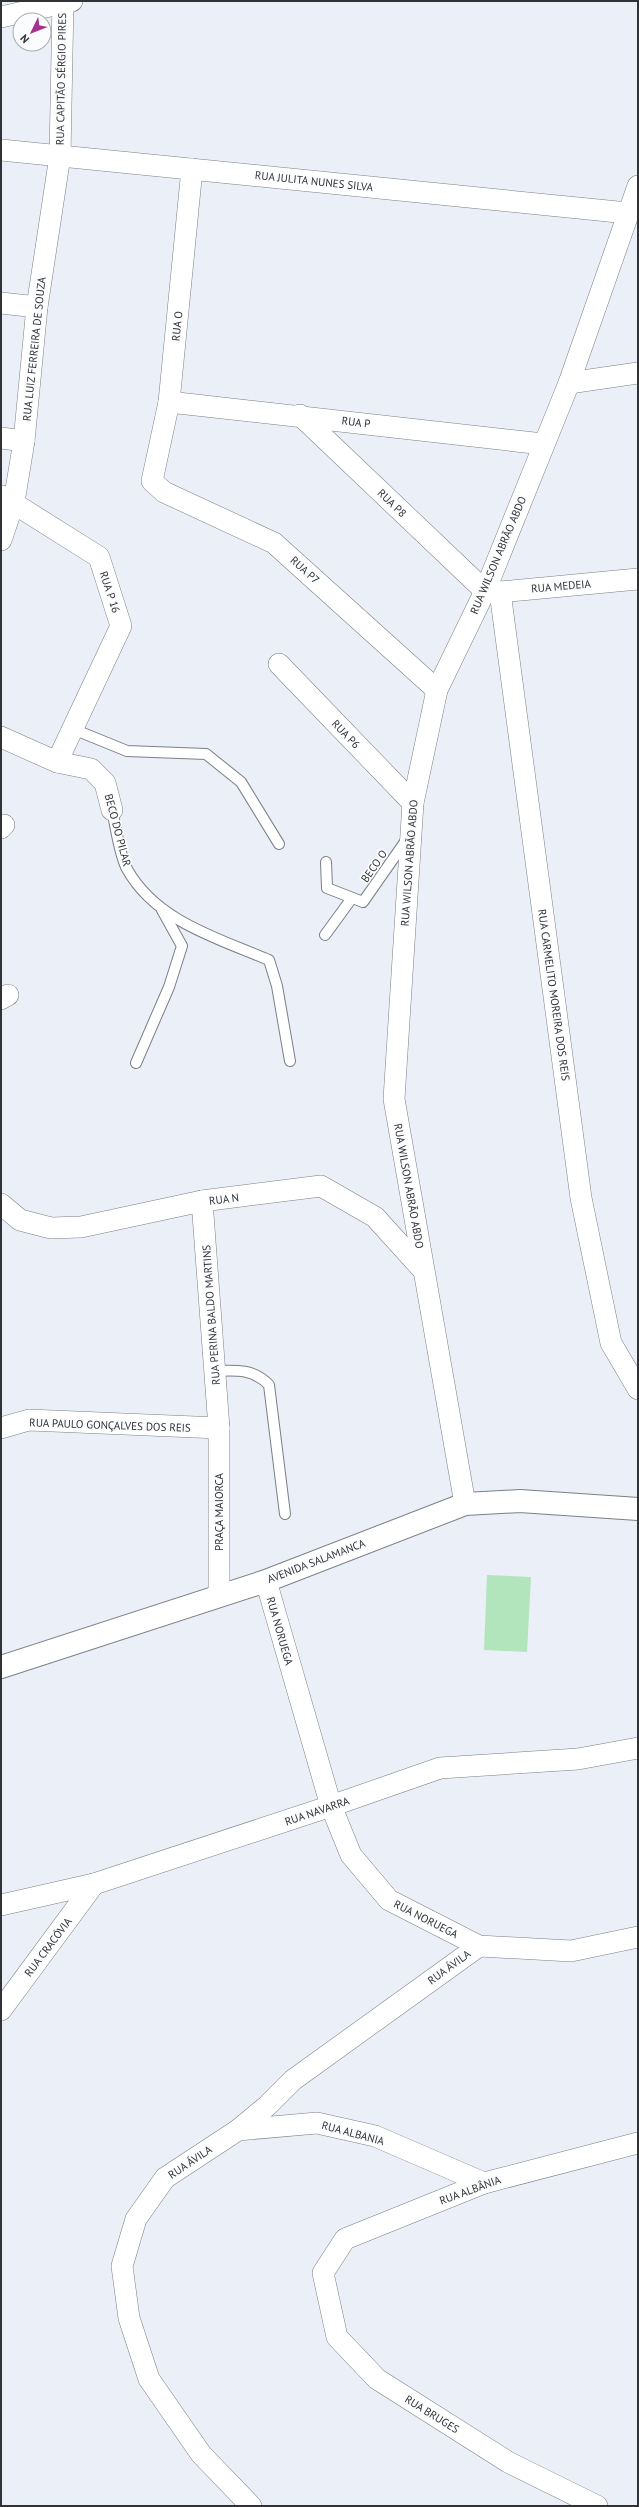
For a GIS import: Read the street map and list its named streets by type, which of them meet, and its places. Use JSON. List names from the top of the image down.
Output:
{
  "streets": {
    "street": [
      "RUA CAPITÃO SÉRGIO PIRES",
      "RUA JULITA NUNES SILVA",
      "RUA O",
      "RUA LUIZ FERREIRA DE SOUZA",
      "RUA P",
      "RUA P8",
      "RUA WILSON ABRÃO ABDO",
      "RUA P7",
      "RUA MEDEIA",
      "RUA P 16",
      "RUA P6",
      "BECO DO PILAR",
      "RUA CARMELITO MOREIRA DOS REIS",
      "RUA N",
      "RUA PERINA BALDO MARTINS",
      "RUA PAULO GONÇALVES DOS REIS",
      "PRAÇA MAIORCA",
      "AVENIDA SALAMANCA",
      "RUA NORUEGA",
      "RUA NAVARRA",
      "RUA CRACÓVIA",
      "RUA ÁVILA",
      "RUA ALBANIA",
      "RUA ALBÂNIA",
      "RUA BRUGES"
    ],
    "lane": ["BECO O"]
  },
  "crossings": [
    ["RUA CAPITÃO SÉRGIO PIRES", "RUA JULITA NUNES SILVA"],
    ["RUA CAPITÃO SÉRGIO PIRES", "RUA LUIZ FERREIRA DE SOUZA"],
    ["RUA JULITA NUNES SILVA", "RUA O"],
    ["RUA JULITA NUNES SILVA", "RUA LUIZ FERREIRA DE SOUZA"],
    ["RUA JULITA NUNES SILVA", "RUA WILSON ABRÃO ABDO"],
    ["RUA O", "RUA P"],
    ["RUA O", "RUA P7"],
    ["RUA LUIZ FERREIRA DE SOUZA", "RUA P 16"],
    ["RUA P", "RUA P8"],
    ["RUA P", "RUA WILSON ABRÃO ABDO"],
    ["RUA P8", "RUA WILSON ABRÃO ABDO"],
    ["RUA P8", "RUA MEDEIA"],
    ["RUA P8", "RUA CARMELITO MOREIRA DOS REIS"],
    ["RUA WILSON ABRÃO ABDO", "RUA P7"],
    ["RUA WILSON ABRÃO ABDO", "RUA MEDEIA"],
    ["RUA WILSON ABRÃO ABDO", "RUA P6"],
    ["RUA WILSON ABRÃO ABDO", "BECO O"],
    ["RUA WILSON ABRÃO ABDO", "RUA CARMELITO MOREIRA DOS REIS"],
    ["RUA WILSON ABRÃO ABDO", "RUA N"],
    ["RUA WILSON ABRÃO ABDO", "AVENIDA SALAMANCA"],
    ["RUA MEDEIA", "RUA CARMELITO MOREIRA DOS REIS"],
    ["RUA P 16", "BECO DO PILAR"],
    ["RUA N", "RUA PERINA BALDO MARTINS"],
    ["RUA PERINA BALDO MARTINS", "RUA PAULO GONÇALVES DOS REIS"],
    ["RUA PERINA BALDO MARTINS", "PRAÇA MAIORCA"],
    ["RUA PAULO GONÇALVES DOS REIS", "PRAÇA MAIORCA"],
    ["PRAÇA MAIORCA", "AVENIDA SALAMANCA"],
    ["AVENIDA SALAMANCA", "RUA NORUEGA"],
    ["RUA NORUEGA", "RUA NAVARRA"],
    ["RUA NORUEGA", "RUA ÁVILA"],
    ["RUA NAVARRA", "RUA CRACÓVIA"],
    ["RUA ÁVILA", "RUA ALBANIA"],
    ["RUA ALBANIA", "RUA ALBÂNIA"],
    ["RUA ALBÂNIA", "RUA BRUGES"]
  ],
  "north": "bottom left"
}
